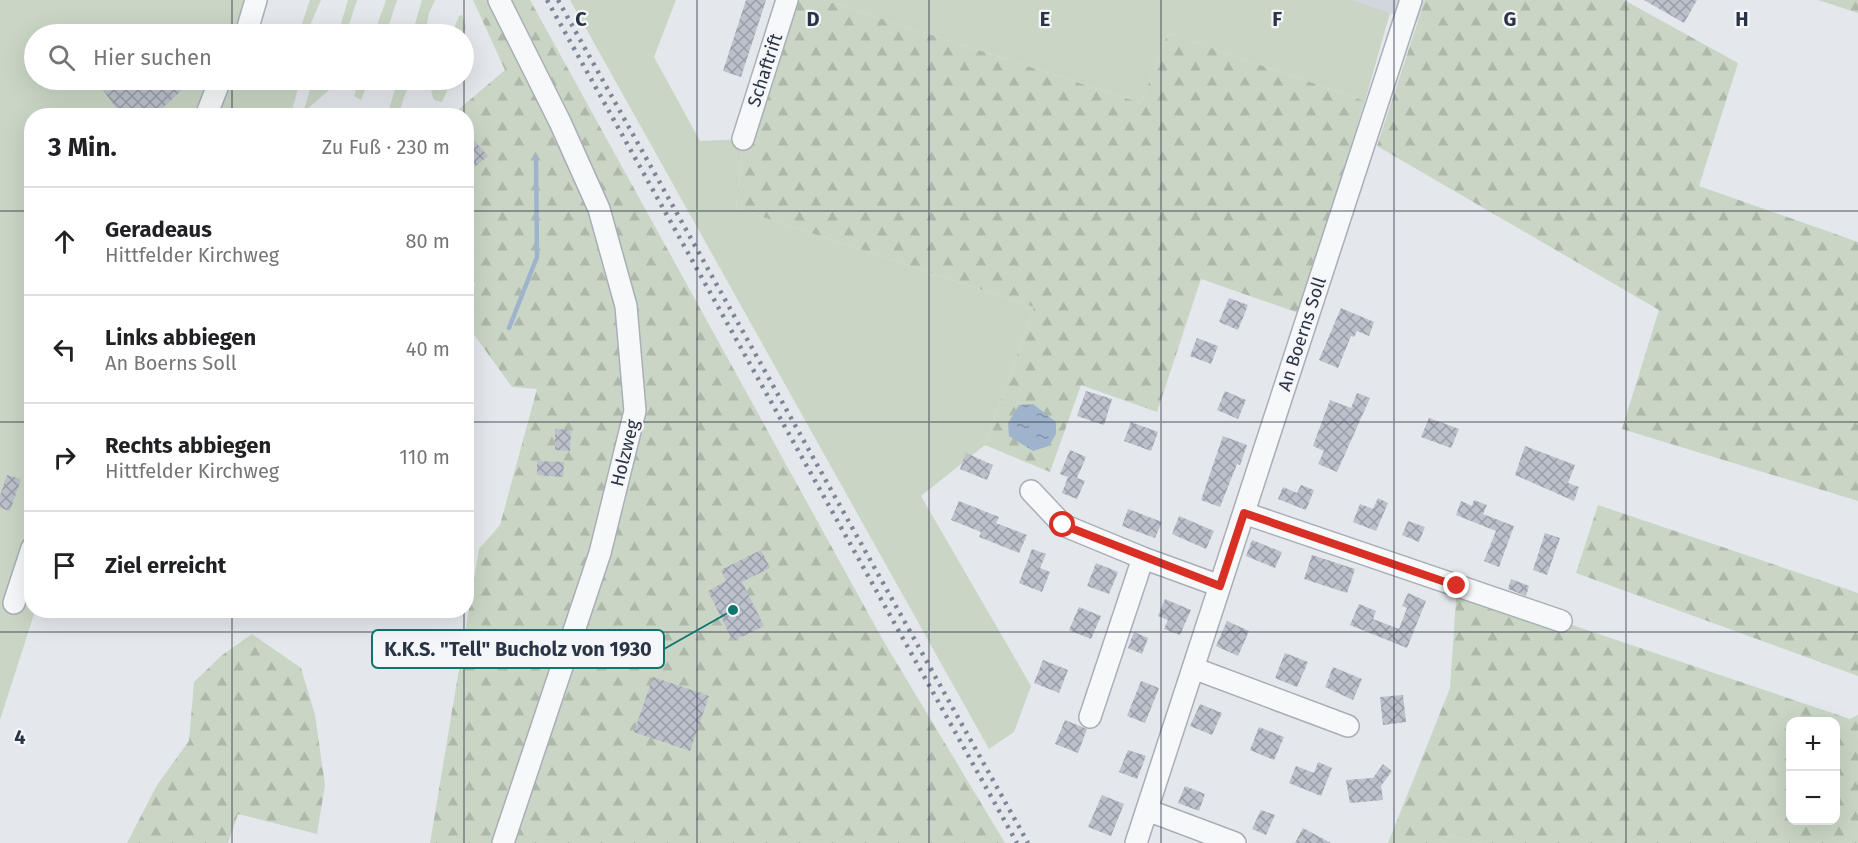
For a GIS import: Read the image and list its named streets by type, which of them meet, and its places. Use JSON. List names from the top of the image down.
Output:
{
  "streets": {
    "street": ["Schaftrift", "An Boerns Soll", "Holzweg"]
  },
  "places": ["K.K.S. \"Tell\" Bucholz von 1930"],
  "page": {
    "search": "Hier suchen",
    "heading": ["3 Min.", "Zu Fuß · 230 m"],
    "list": [
      ["Geradeaus", "Hittfelder Kirchweg", "80 m"],
      ["Links abbiegen", "An Boerns Soll", "40 m"],
      ["Rechts abbiegen", "Hittfelder Kirchweg", "110 m"],
      "Ziel erreicht"
    ],
    "map_buttons": ["+", "−"]
  },
  "grid": {
    "columns": [
      "C",
      "D",
      "E",
      "F",
      "G",
      "H"
    ],
    "rows": ["4"]
  }
}
